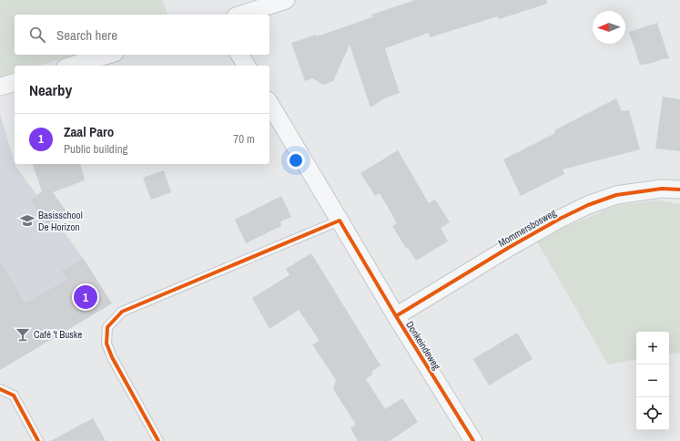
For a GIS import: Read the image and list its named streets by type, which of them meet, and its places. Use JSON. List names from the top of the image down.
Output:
{
  "streets": {
    "street": ["Mommersbosweg", "Donkeindeweg"]
  },
  "crossings": [
    ["Mommersbosweg", "Donkeindeweg"]
  ],
  "places": {
    "school or university": ["Basisschool De Horizon"],
    "bar": ["Café 't Buske"]
  },
  "north": "left",
  "page": {
    "search": "Search here",
    "heading": "Nearby",
    "list": [
      {
        "mark": "1",
        "name": "Zaal Paro",
        "note": "Public building",
        "value": "70 m"
      }
    ],
    "pins": "1",
    "map_buttons": ["+", "−"]
  }
}
